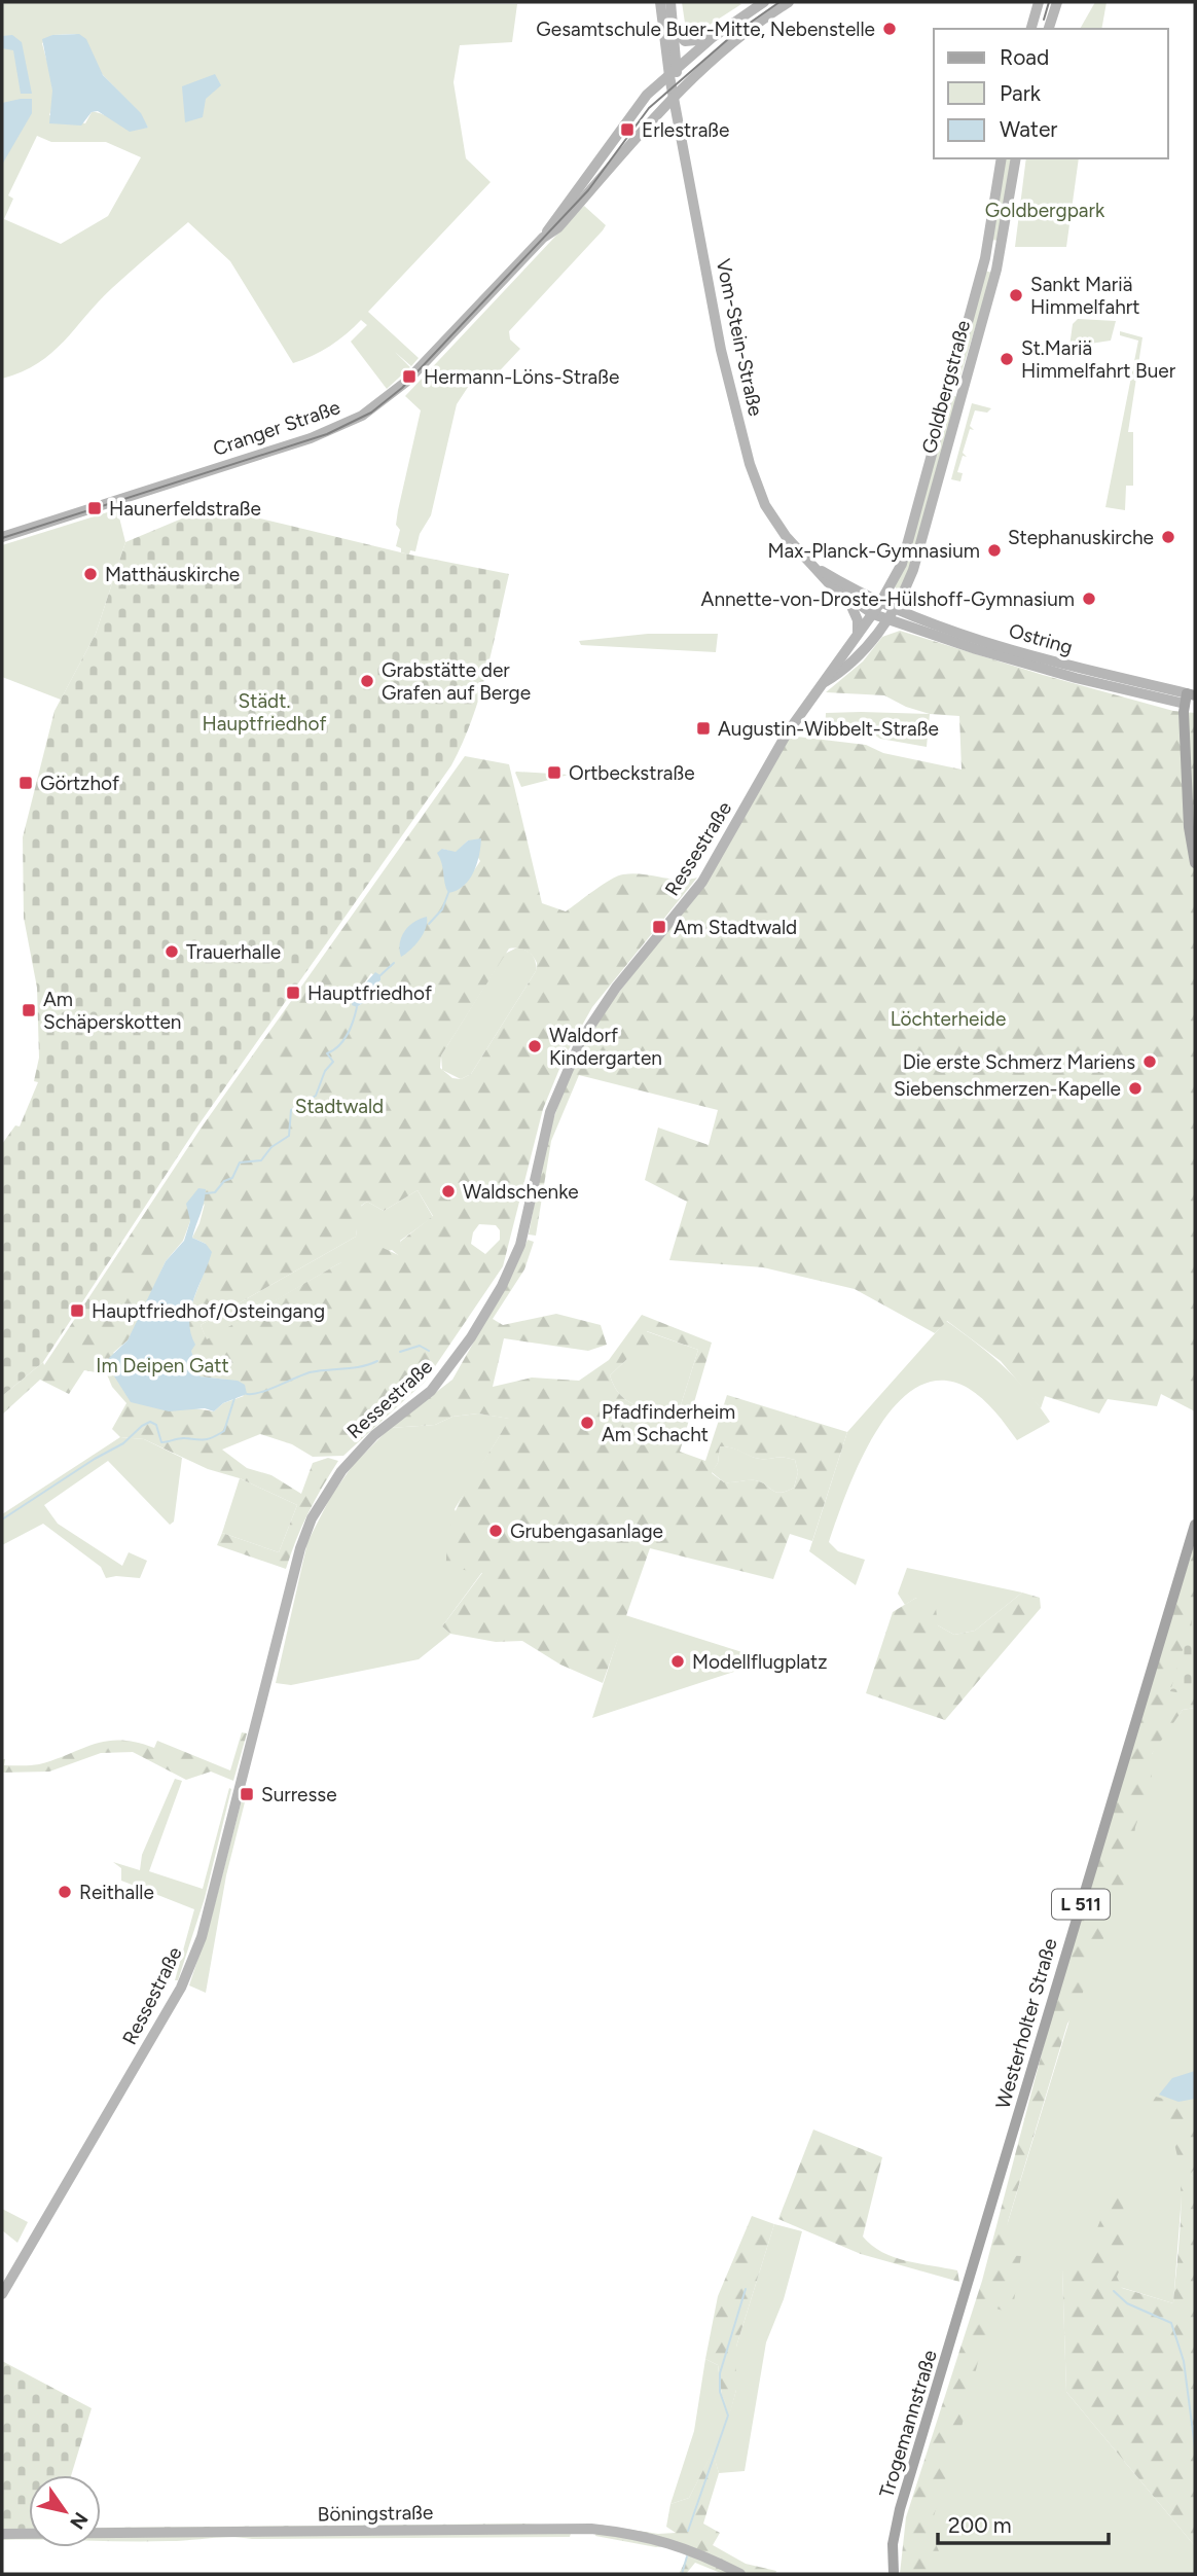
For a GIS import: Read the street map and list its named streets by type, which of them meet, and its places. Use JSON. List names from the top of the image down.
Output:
{
  "streets": {
    "main road": [
      "Vom-Stein-Straße",
      "Goldbergstraße",
      "Cranger Straße",
      "Ostring",
      "Ressestraße",
      "L 511",
      "Westerholter Straße",
      "Trogemannstraße",
      "Böningstraße"
    ]
  },
  "crossings": [
    ["Vom-Stein-Straße", "Goldbergstraße"],
    ["Vom-Stein-Straße", "Cranger Straße"],
    ["Vom-Stein-Straße", "Ostring"],
    ["Vom-Stein-Straße", "Ressestraße"],
    ["Goldbergstraße", "Ostring"],
    ["Goldbergstraße", "Ressestraße"],
    ["Ostring", "Ressestraße"],
    ["Westerholter Straße", "Trogemannstraße"]
  ],
  "parks": [
    "Goldbergpark",
    "Städt. Hauptfriedhof",
    "Löchterheide",
    "Stadtwald",
    "Im Deipen Gatt"
  ],
  "places": {
    "other": [
      "Gesamtschule Buer-Mitte, Nebenstelle",
      "Sankt Mariä Himmelfahrt",
      "St.Mariä Himmelfahrt Buer",
      "Stephanuskirche",
      "Max-Planck-Gymnasium",
      "Matthäuskirche",
      "Annette-von-Droste-Hülshoff-Gymnasium",
      "Grabstätte der Grafen auf Berge",
      "Trauerhalle",
      "Waldorf Kindergarten",
      "Die erste Schmerz Mariens",
      "Siebenschmerzen-Kapelle",
      "Waldschenke",
      "Pfadfinderheim Am Schacht",
      "Grubengasanlage",
      "Modellflugplatz",
      "Reithalle"
    ],
    "transit": [
      "Erlestraße",
      "Hermann-Löns-Straße",
      "Haunerfeldstraße",
      "Augustin-Wibbelt-Straße",
      "Ortbeckstraße",
      "Görtzhof",
      "Am Stadtwald",
      "Hauptfriedhof",
      "Am Schäperskotten",
      "Hauptfriedhof/Osteingang",
      "Surresse"
    ]
  },
  "legend": ["Road", "Park", "Water"],
  "scale_bar": "200 m",
  "north": "bottom right"
}
